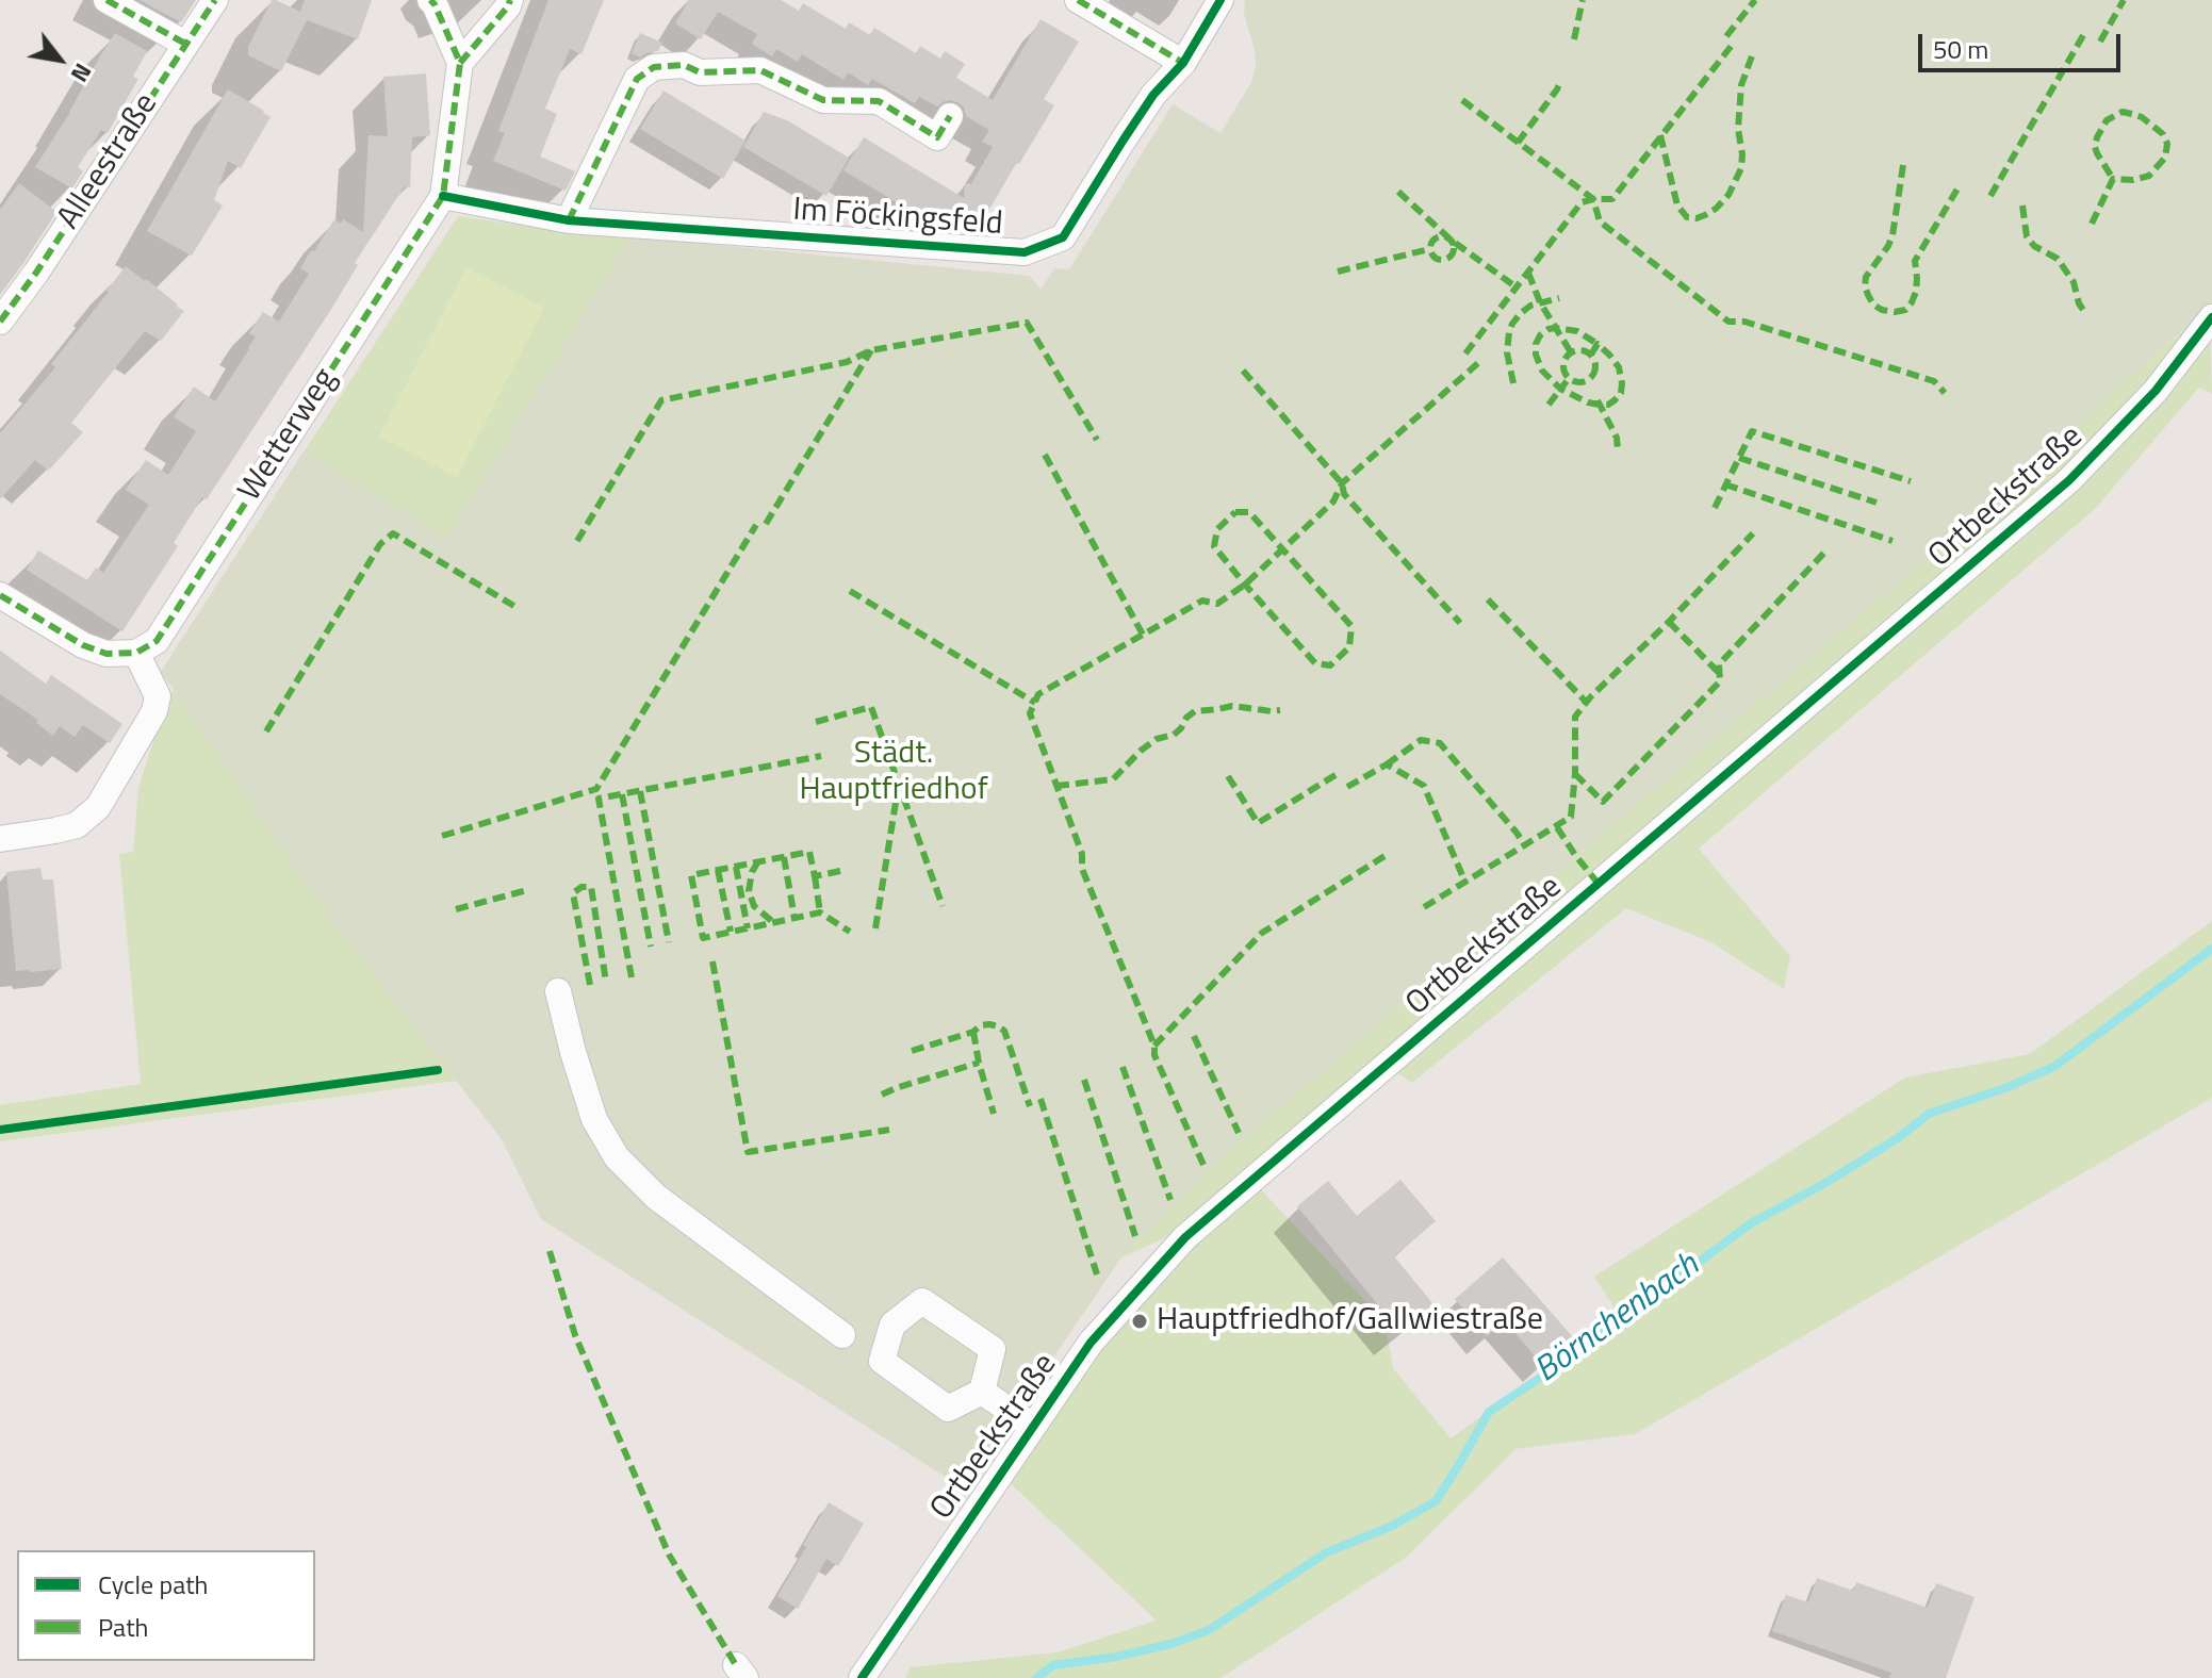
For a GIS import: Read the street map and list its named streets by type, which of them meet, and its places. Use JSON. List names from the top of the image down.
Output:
{
  "streets": {
    "street": [
      "Alleestraße",
      "Im Föckingsfeld",
      "Wetterweg",
      "Ortbeckstraße"
    ]
  },
  "crossings": [
    ["Im Föckingsfeld", "Wetterweg"]
  ],
  "water": ["Börnchenbach"],
  "parks": ["Städt. Hauptfriedhof"],
  "places": ["Hauptfriedhof/Gallwiestraße"],
  "legend": ["Cycle path", "Path"],
  "scale_bar": "50 m",
  "north": "bottom right"
}
